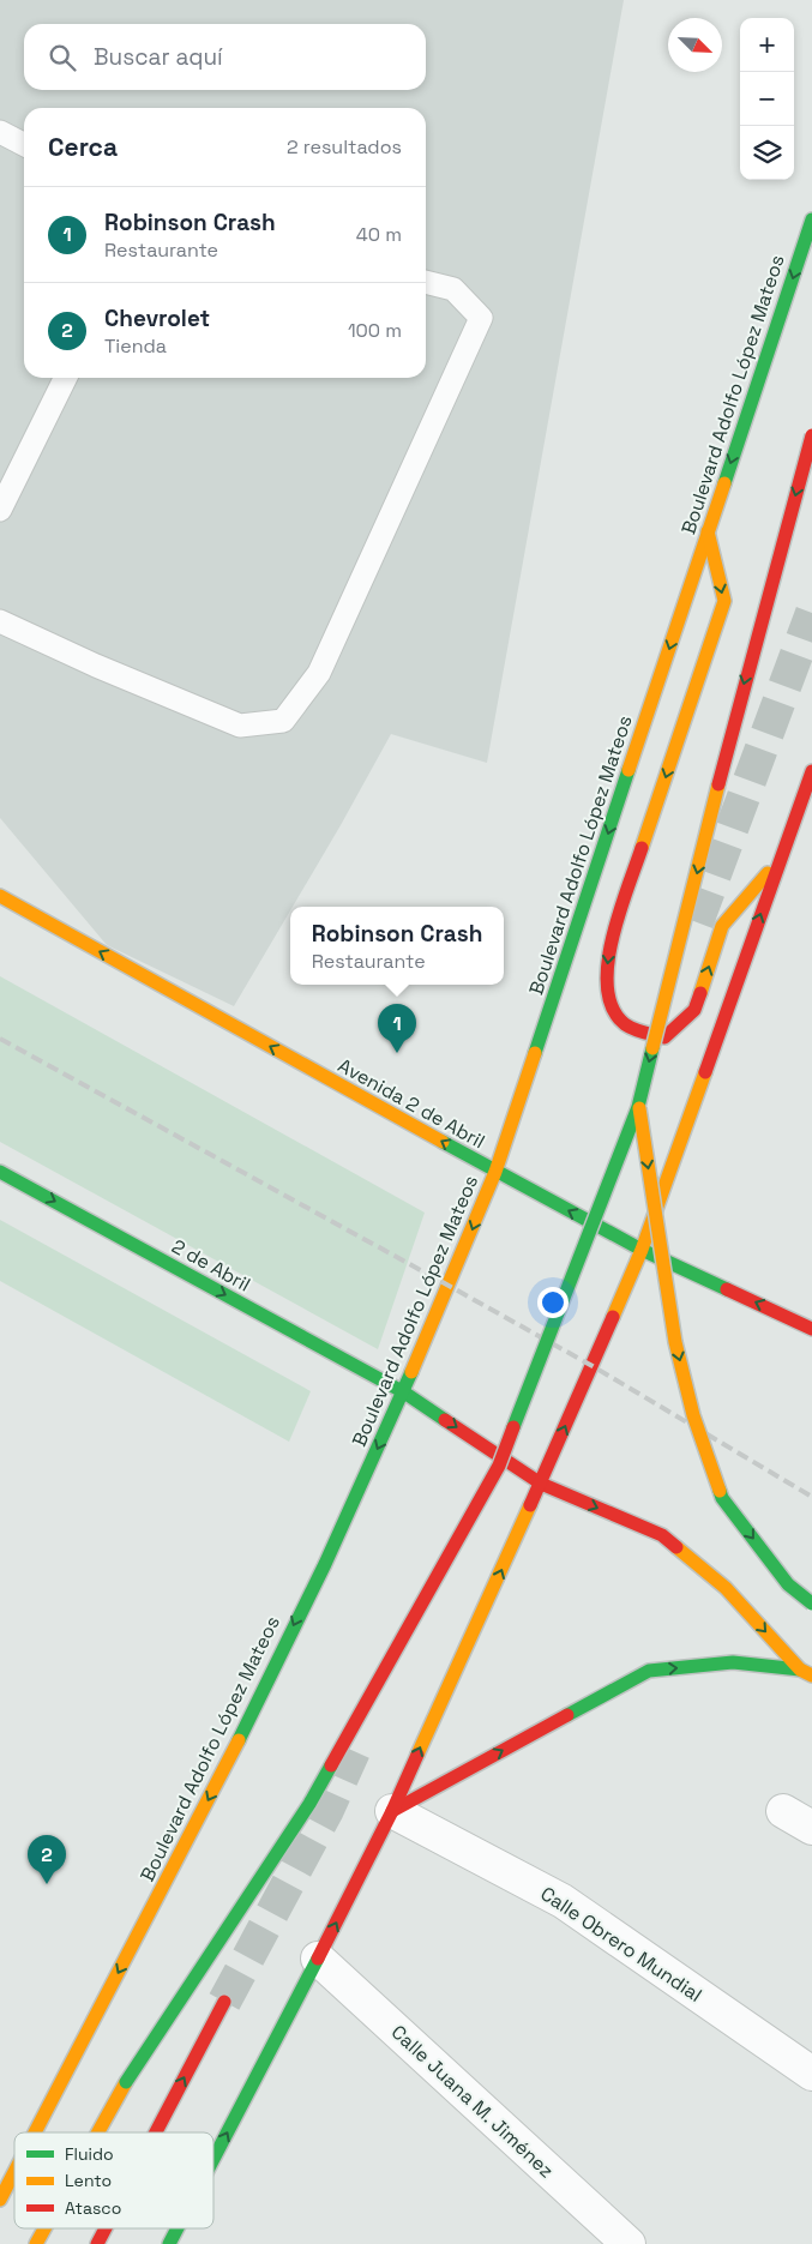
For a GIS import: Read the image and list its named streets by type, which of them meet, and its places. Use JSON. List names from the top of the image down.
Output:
{
  "streets": {
    "street": [
      "Boulevard Adolfo López Mateos",
      "Avenida 2 de Abril",
      "2 de Abril",
      "Calle Obrero Mundial",
      "Calle Juana M. Jiménez"
    ]
  },
  "crossings": [
    ["Boulevard Adolfo López Mateos", "Avenida 2 de Abril"],
    ["Boulevard Adolfo López Mateos", "2 de Abril"]
  ],
  "one_way": ["Avenida 2 de Abril", "2 de Abril"],
  "legend": ["Fluido", "Lento", "Atasco"],
  "north": "bottom right",
  "page": {
    "map_buttons": ["+", "−"],
    "search": "Buscar aquí",
    "heading": ["Cerca", "2 resultados"],
    "list": [
      {
        "mark": "1",
        "name": "Robinson Crash",
        "note": "Restaurante",
        "value": "40 m"
      },
      {
        "mark": "2",
        "name": "Chevrolet",
        "note": "Tienda",
        "value": "100 m"
      }
    ],
    "popup": ["Robinson Crash", "Restaurante"],
    "pins": ["1", "2"]
  }
}
